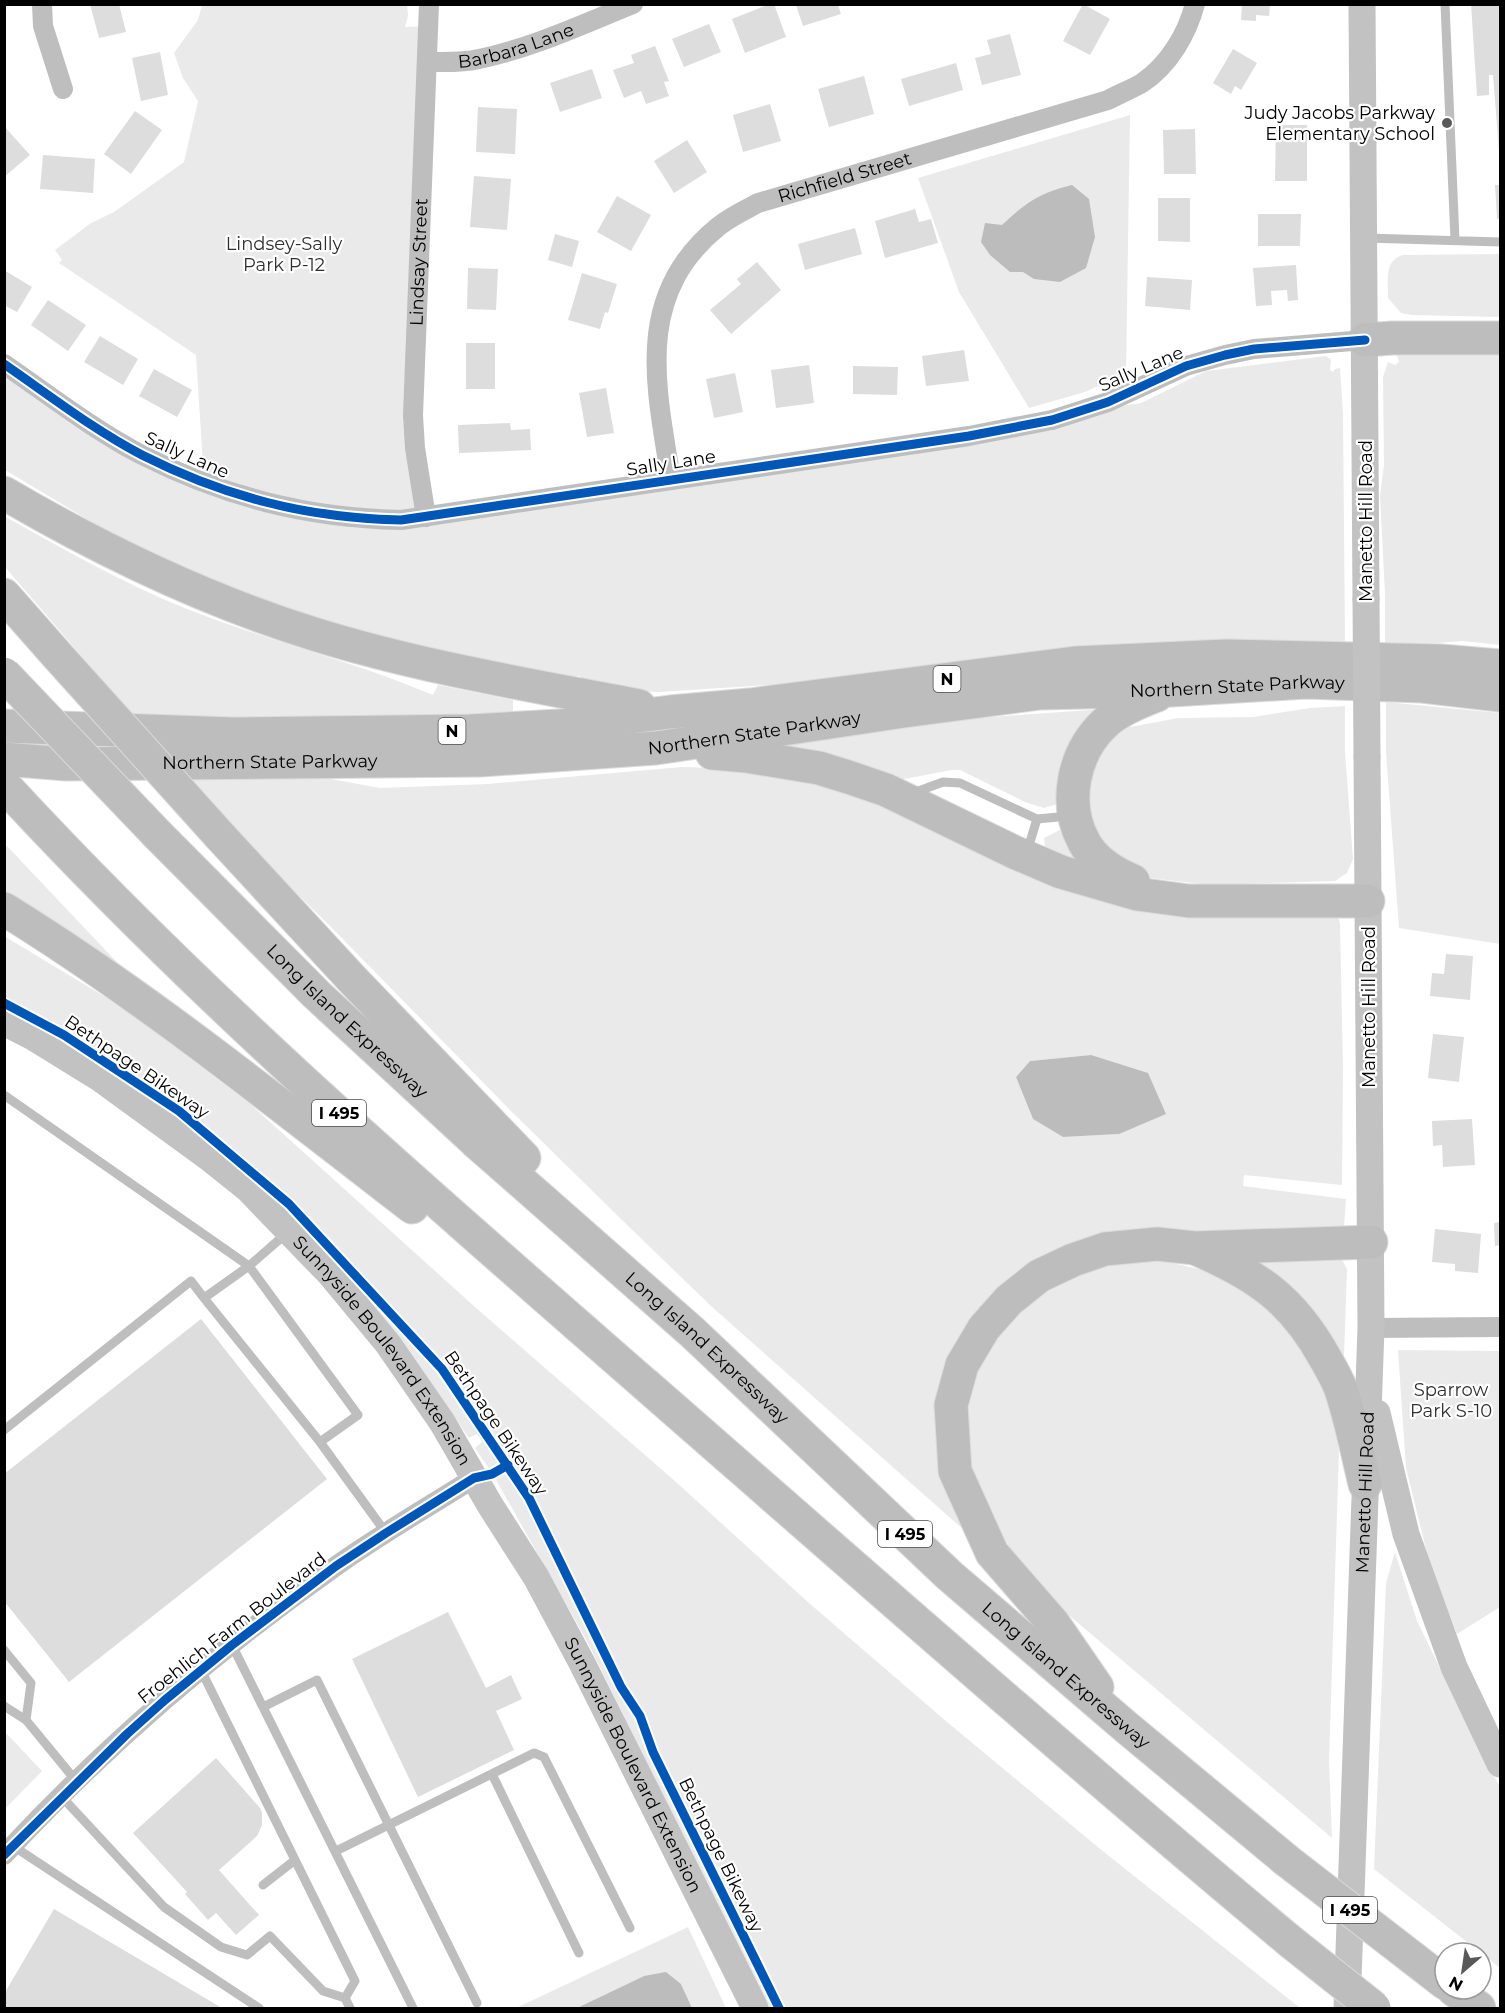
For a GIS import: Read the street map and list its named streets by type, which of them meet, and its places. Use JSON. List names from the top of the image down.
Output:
{
  "streets": {
    "highway": [
      "N",
      "Northern State Parkway",
      "Long Island Expressway",
      "I 495"
    ],
    "main road": ["Manetto Hill Road", "Sunnyside Boulevard Extension"],
    "street": [
      "Barbara Lane",
      "Richfield Street",
      "Lindsay Street",
      "Sally Lane",
      "Froehlich Farm Boulevard"
    ],
    "cycle path": ["Bethpage Bikeway"]
  },
  "crossings": [
    ["Barbara Lane", "Lindsay Street"],
    ["Richfield Street", "Sally Lane"],
    ["Lindsay Street", "Sally Lane"],
    ["Sally Lane", "Manetto Hill Road"],
    ["Sunnyside Boulevard Extension", "Froehlich Farm Boulevard"]
  ],
  "parks": ["Lindsey-Sally Park P-12", "Sparrow Park S-10"],
  "places": ["Judy Jacobs Parkway Elementary School"],
  "north": "bottom left"
}
